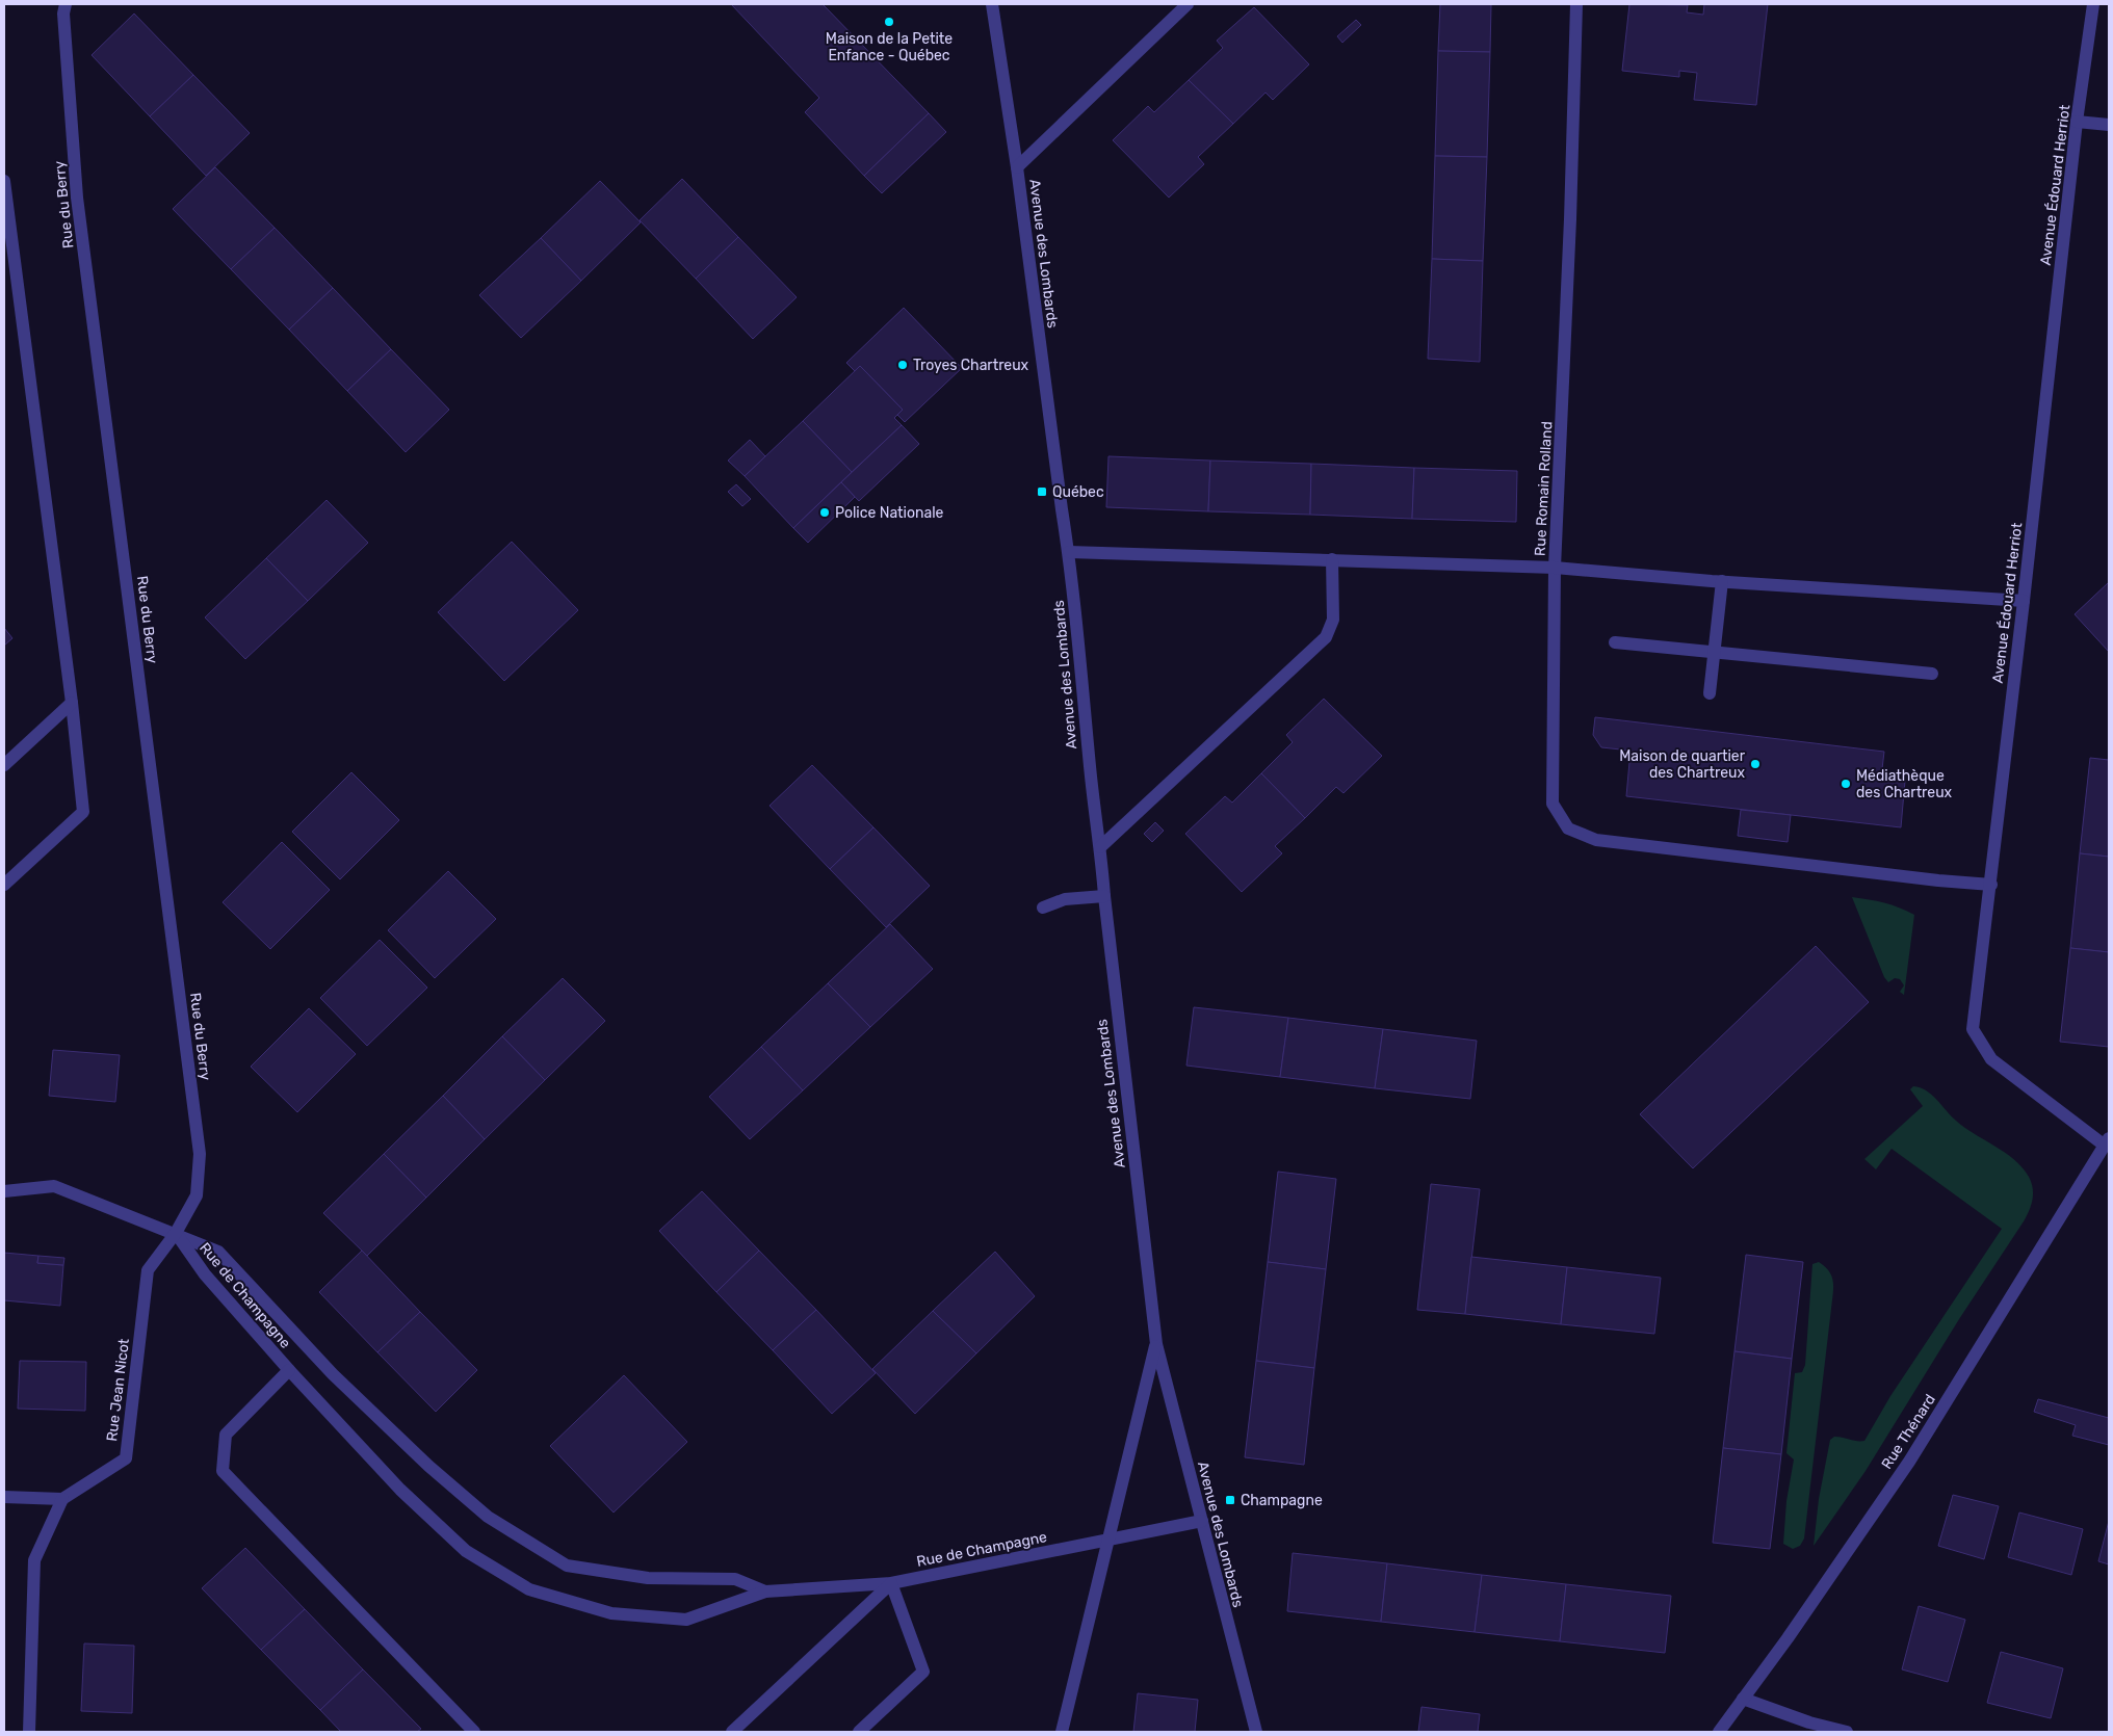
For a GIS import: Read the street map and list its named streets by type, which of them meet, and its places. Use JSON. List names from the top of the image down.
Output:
{
  "streets": {
    "street": [
      "Avenue Édouard Herriot",
      "Rue du Berry",
      "Avenue des Lombards",
      "Rue Romain Rolland",
      "Rue de Champagne",
      "Rue Jean Nicot",
      "Rue Thénard"
    ]
  },
  "crossings": [
    ["Avenue Édouard Herriot", "Rue Romain Rolland"],
    ["Avenue Édouard Herriot", "Rue Thénard"],
    ["Rue du Berry", "Rue de Champagne"],
    ["Rue du Berry", "Rue Jean Nicot"],
    ["Avenue des Lombards", "Rue de Champagne"],
    ["Rue de Champagne", "Rue Jean Nicot"]
  ],
  "places": {
    "other": [
      "Maison de la Petite Enfance - Québec",
      "Troyes Chartreux",
      "Police Nationale",
      "Maison de quartier des Chartreux",
      "Médiathèque des Chartreux"
    ],
    "transit": ["Québec", "Champagne"]
  }
}
